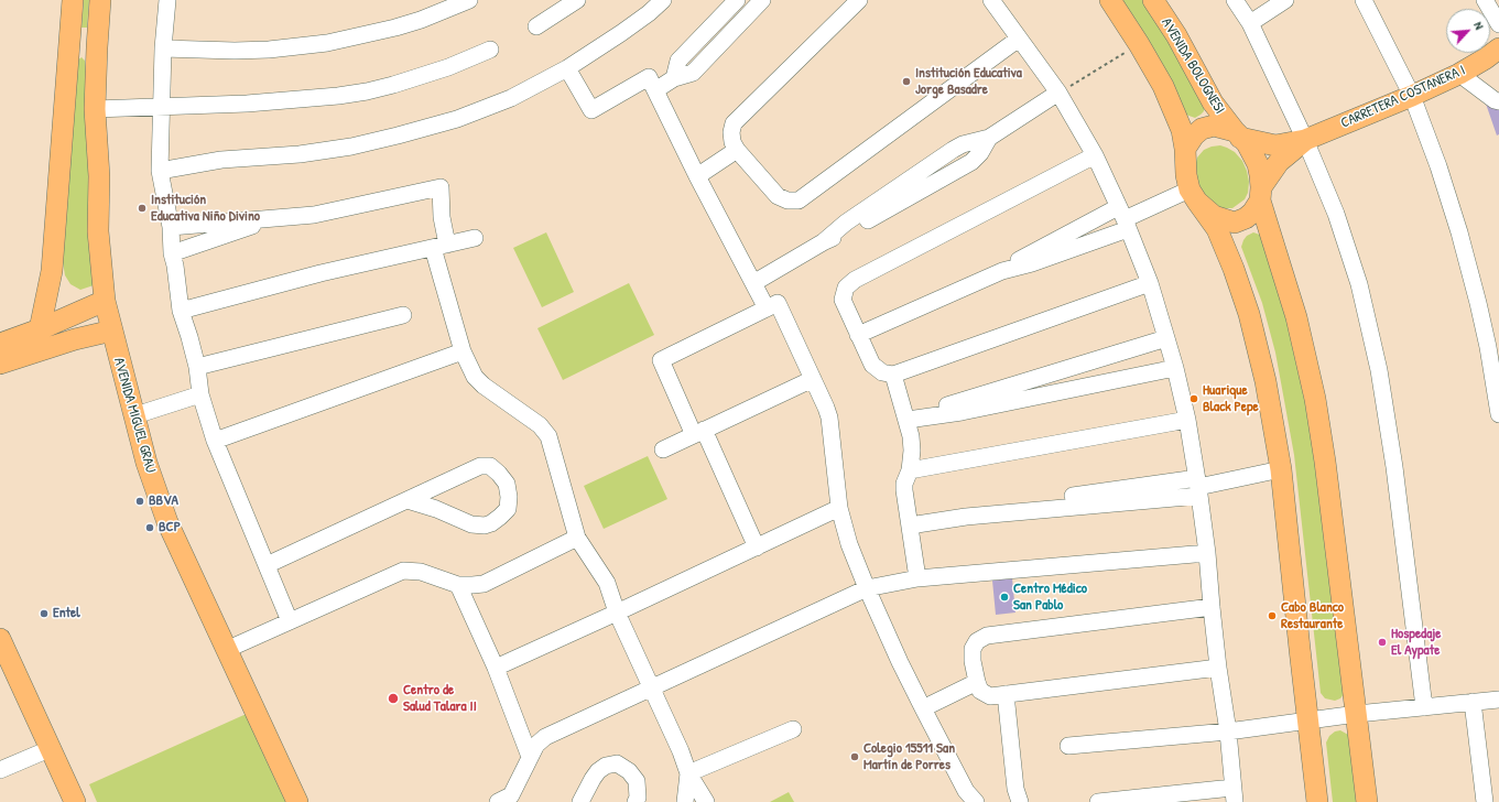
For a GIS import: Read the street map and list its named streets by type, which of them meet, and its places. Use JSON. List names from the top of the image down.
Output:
{
  "streets": {
    "main road": ["AVENIDA BOLOGNESI", "CARRETERA COSTANERA I", "AVENIDA MIGUEL GRAU"]
  },
  "crossings": [
    ["AVENIDA BOLOGNESI", "CARRETERA COSTANERA I"]
  ],
  "places": [
    "Institución Educativa Jorge Basadre",
    "Institución Educativa Niño Divino",
    "Huarique Black Pepe",
    "BBVA",
    "BCP",
    "Centro Médico San Pablo",
    "Entel",
    "Cabo Blanco Restaurante",
    "Hospedaje El Aypate",
    "Centro de Salud Talara II",
    "Colegio 15511 San Martín de Porres"
  ],
  "north": "top right"
}
